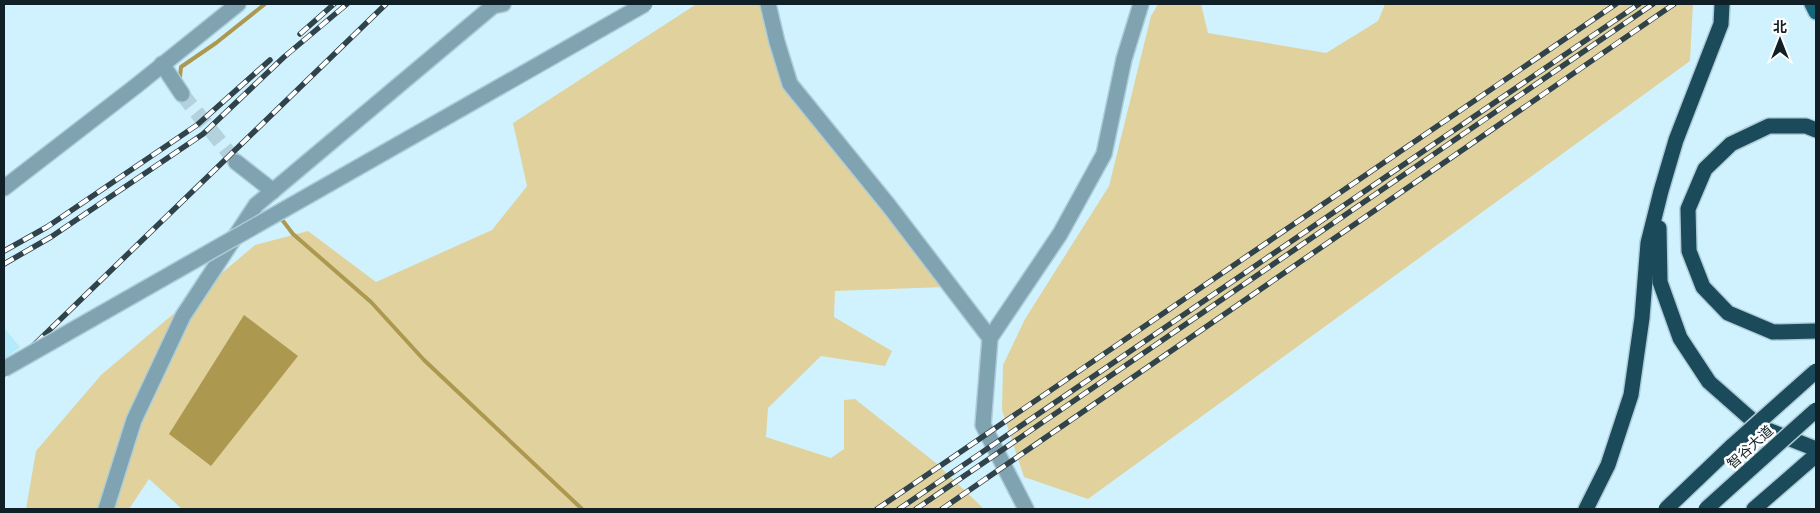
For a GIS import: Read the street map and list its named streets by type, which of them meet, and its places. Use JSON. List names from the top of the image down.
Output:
{
  "streets": {
    "highway": ["智谷大道"]
  },
  "north": "top"
}
